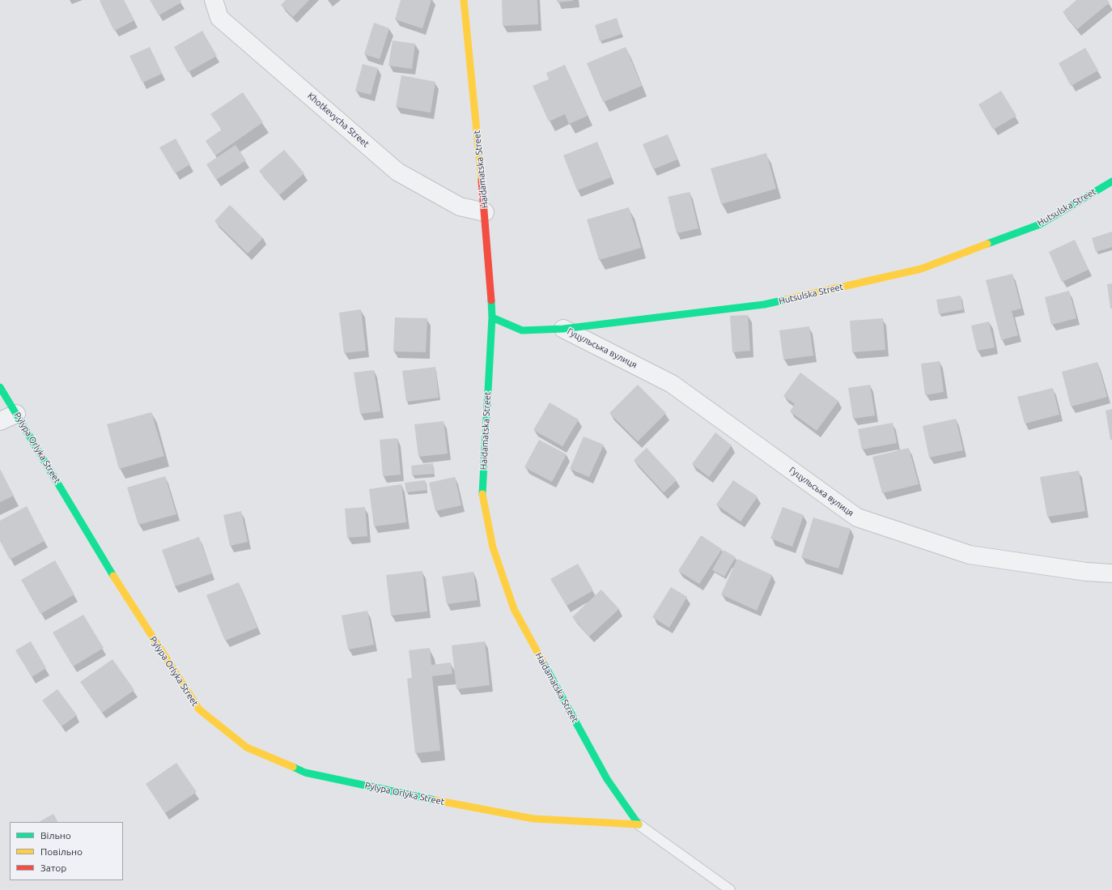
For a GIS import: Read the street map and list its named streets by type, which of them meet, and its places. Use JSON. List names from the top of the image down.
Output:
{
  "streets": {
    "street": [
      "Khotkevycha Street",
      "Haidamatska Street",
      "Hutsulska Street",
      "Гуцульська вулиця",
      "Pylypa Orlyka Street"
    ]
  },
  "crossings": [
    ["Khotkevycha Street", "Haidamatska Street"],
    ["Haidamatska Street", "Hutsulska Street"],
    ["Haidamatska Street", "Pylypa Orlyka Street"],
    ["Hutsulska Street", "Гуцульська вулиця"]
  ],
  "legend": ["Вільно", "Повільно", "Затор"]
}
